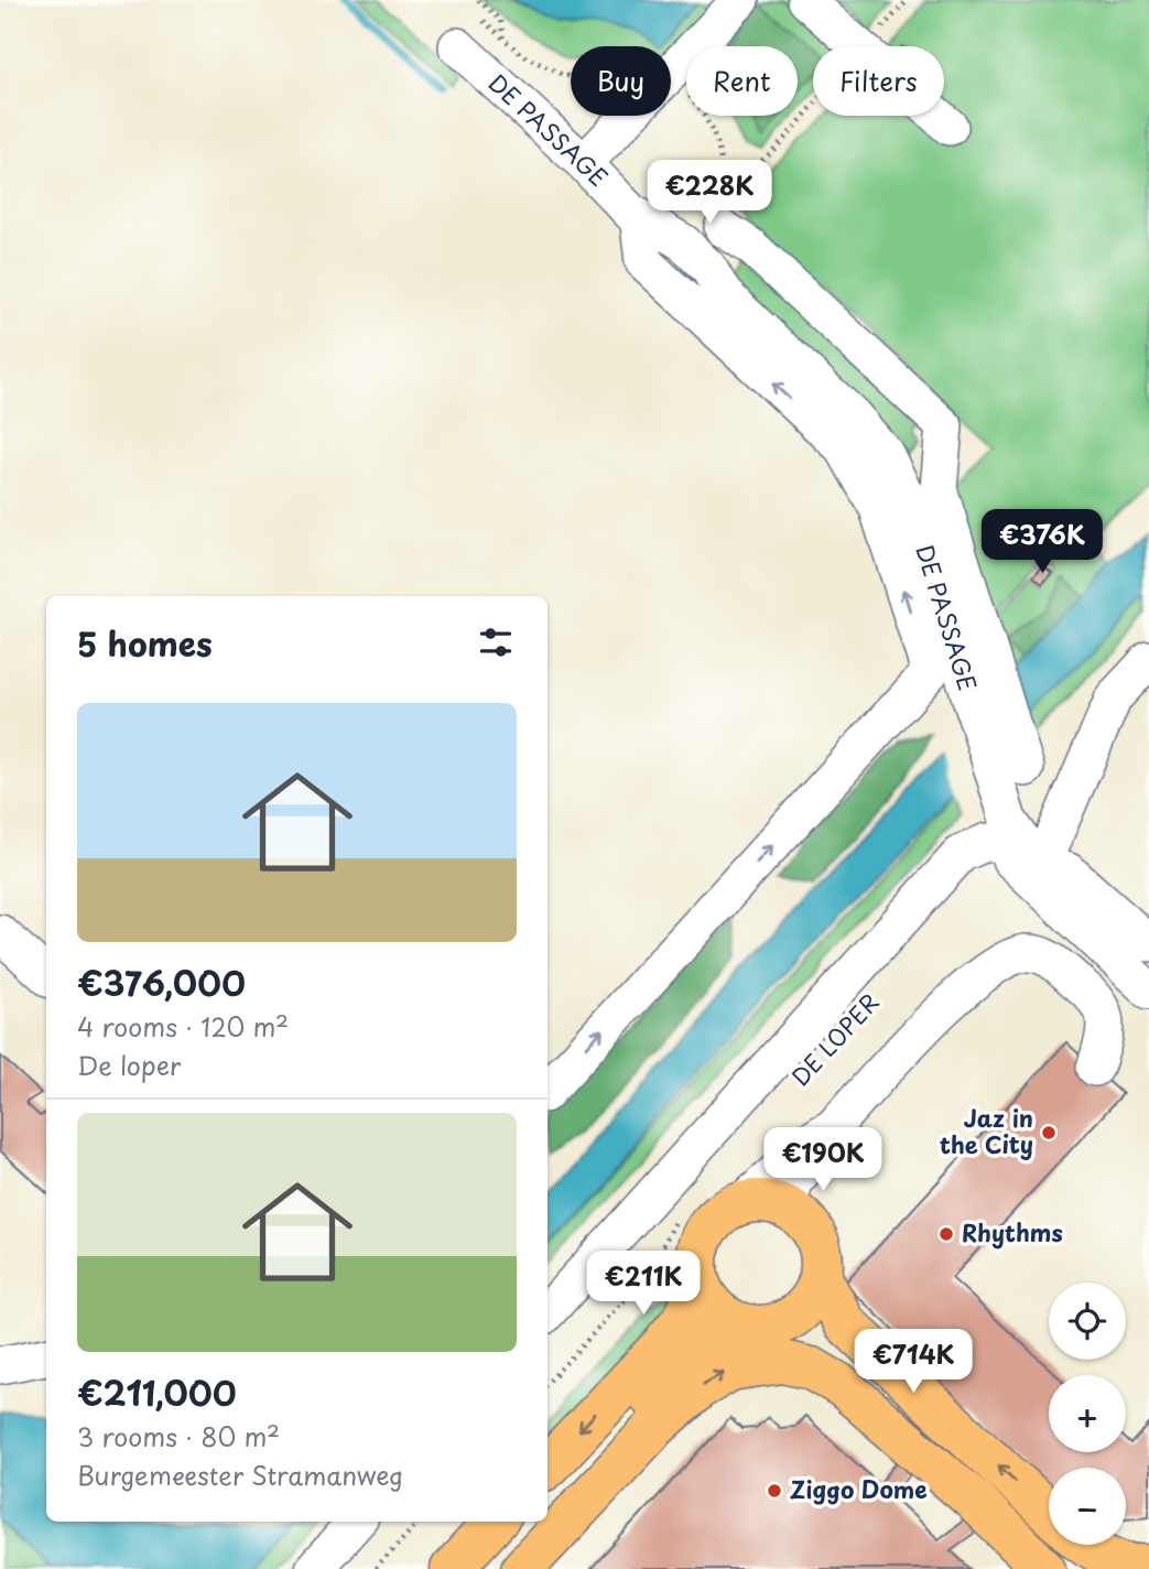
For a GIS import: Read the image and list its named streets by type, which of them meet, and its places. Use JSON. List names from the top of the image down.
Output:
{
  "streets": {
    "street": ["DE PASSAGE", "DE LOPER"]
  },
  "places": ["Jaz in the City", "Rhythms", "Ziggo Dome"],
  "page": {
    "chip": ["Buy", "Rent", "Filters"],
    "price": [
      "€228K",
      "€376K",
      "€190K",
      "€211K",
      "€714K"
    ],
    "heading": "5 homes",
    "list": [
      {
        "name": "€376,000",
        "note": "4 rooms · 120 m² · De loper"
      },
      {
        "name": "€211,000",
        "note": "3 rooms · 80 m² · Burgemeester Stramanweg"
      }
    ],
    "map_buttons": ["+", "−"]
  }
}
